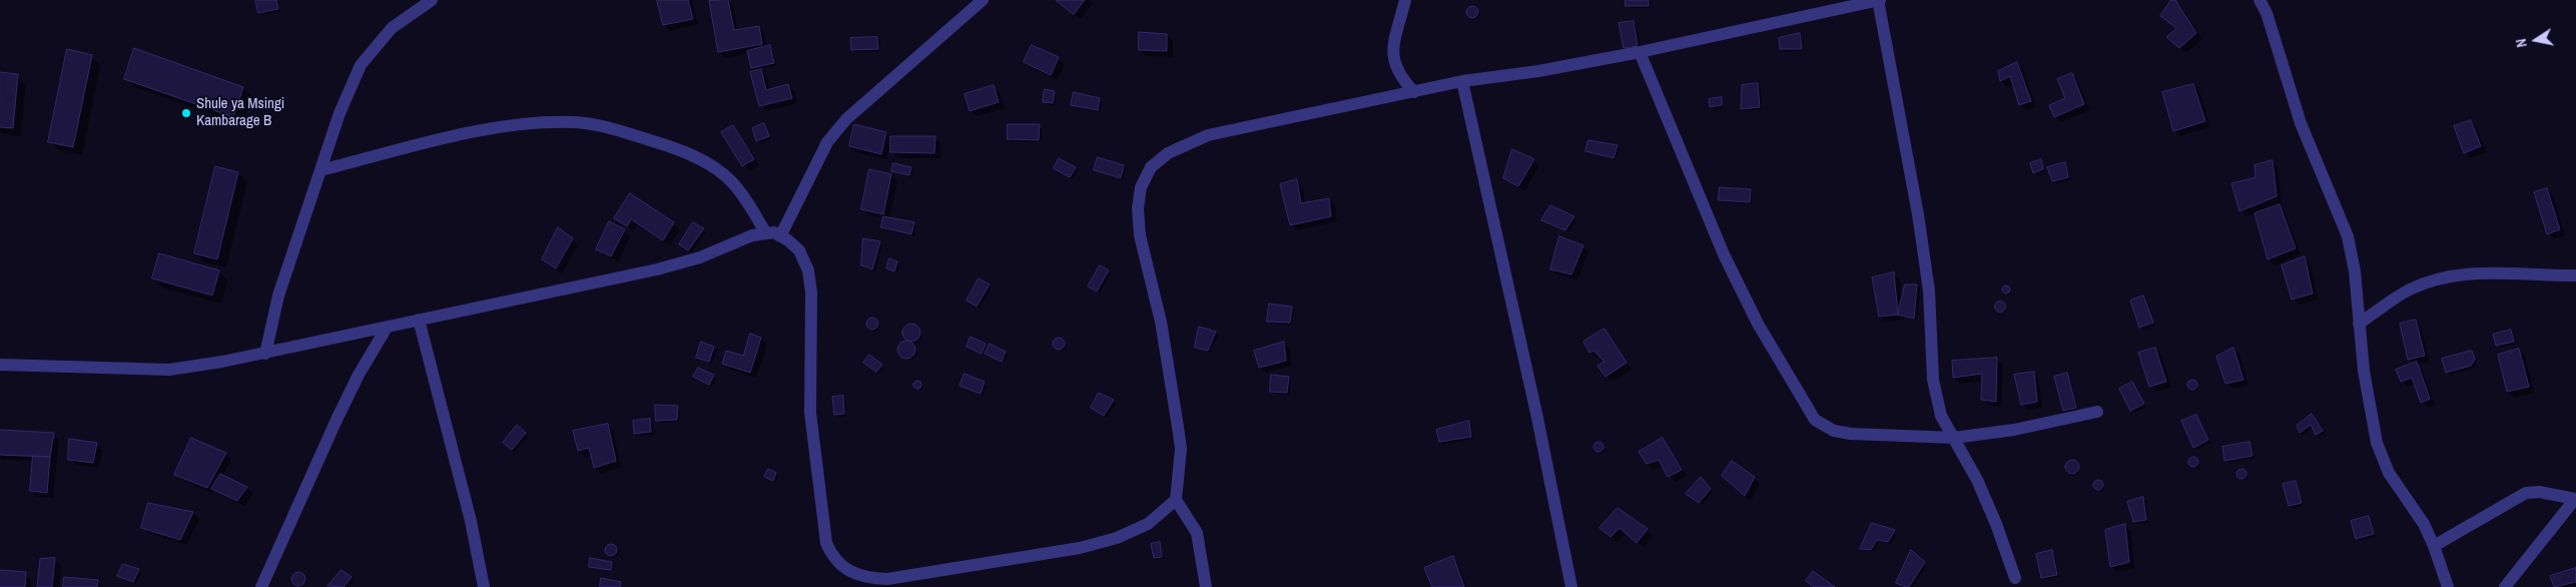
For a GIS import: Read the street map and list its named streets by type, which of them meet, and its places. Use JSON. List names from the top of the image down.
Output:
{
  "places": ["Shule ya Msingi Kambarage B"],
  "north": "left"
}
